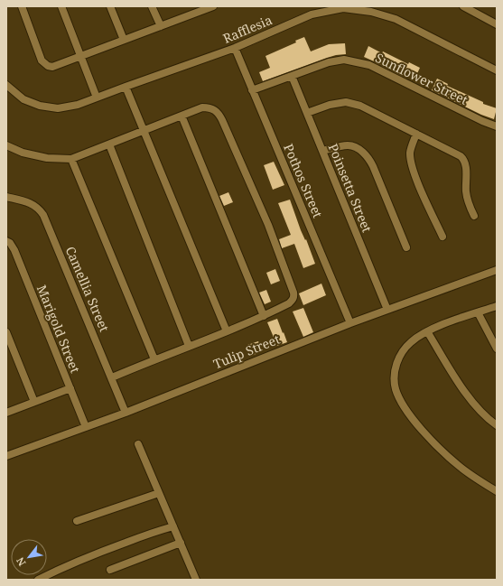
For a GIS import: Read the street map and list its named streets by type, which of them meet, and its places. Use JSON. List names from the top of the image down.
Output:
{
  "streets": {
    "street": [
      "Rafflesia",
      "Sunflower Street",
      "Pothos Street",
      "Poinsetta Street",
      "Camellia Street",
      "Marigold Street",
      "Tulip Street"
    ]
  },
  "crossings": [
    ["Rafflesia", "Pothos Street"],
    ["Sunflower Street", "Pothos Street"],
    ["Sunflower Street", "Poinsetta Street"],
    ["Pothos Street", "Tulip Street"],
    ["Poinsetta Street", "Tulip Street"],
    ["Camellia Street", "Tulip Street"],
    ["Marigold Street", "Tulip Street"]
  ],
  "north": "bottom left"
}
